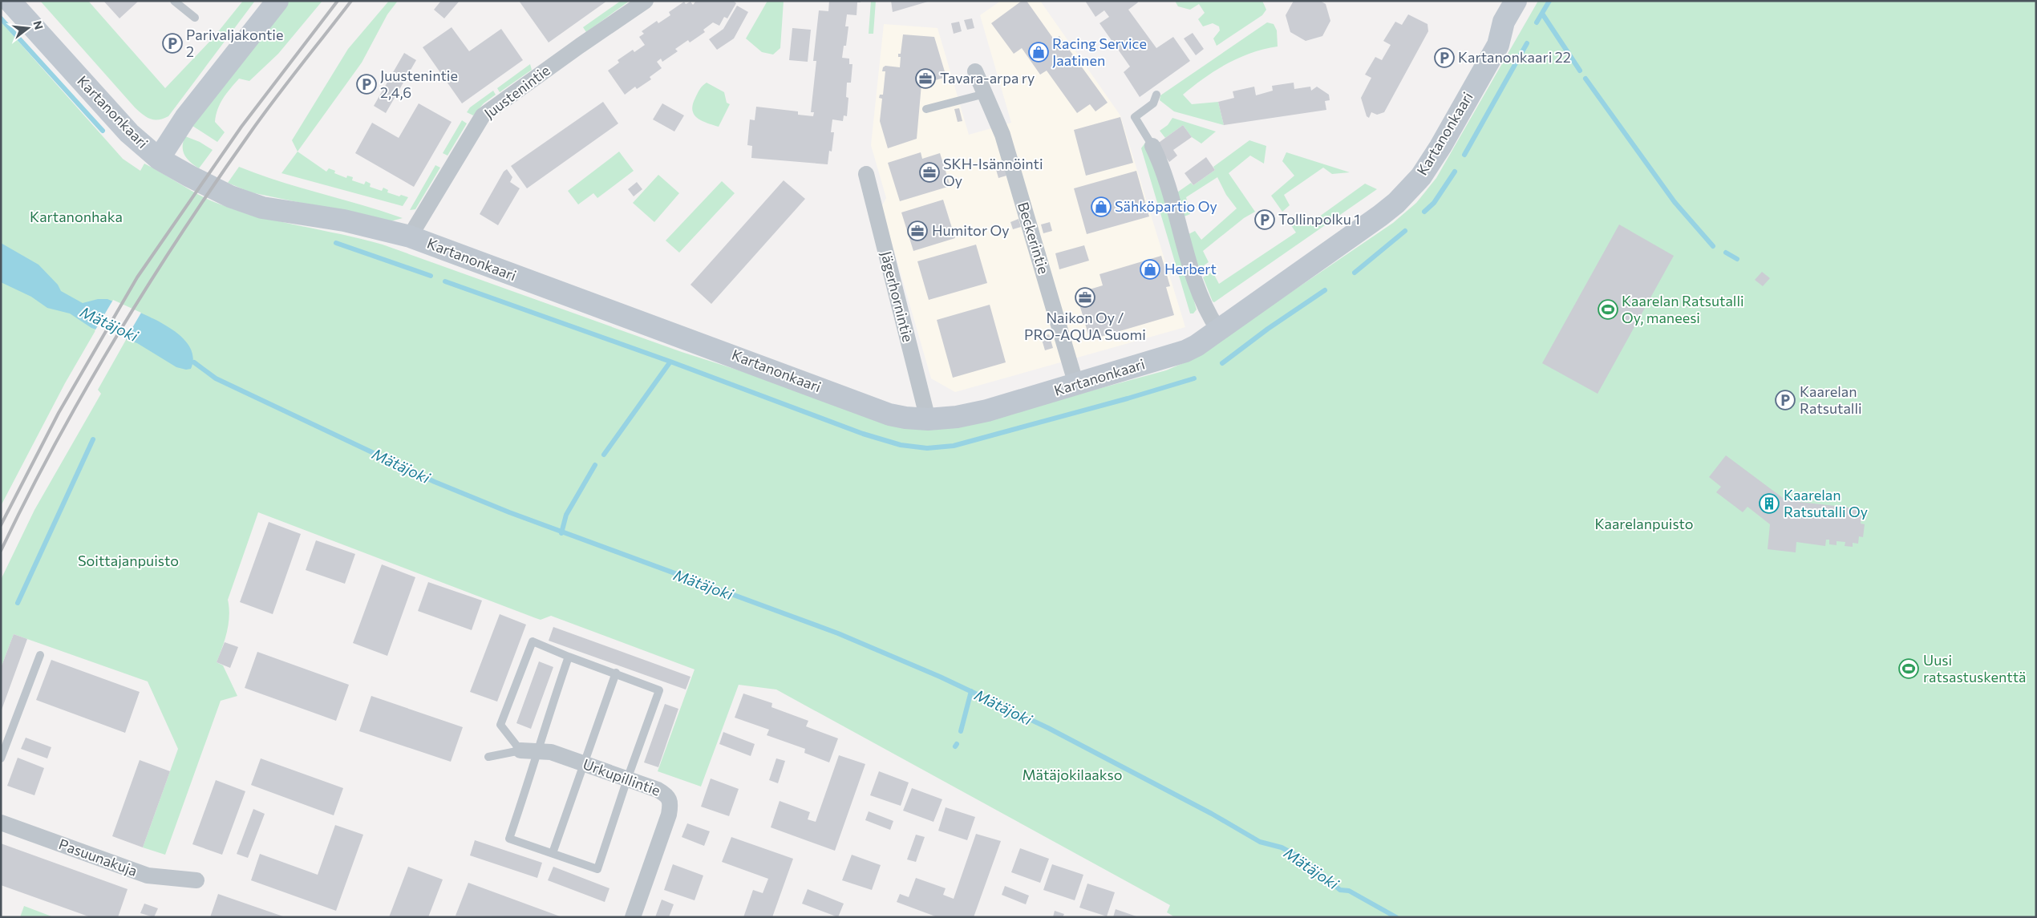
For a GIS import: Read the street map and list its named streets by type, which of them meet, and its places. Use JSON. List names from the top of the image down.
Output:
{
  "streets": {
    "street": [
      "Juustenintie",
      "Kartanonkaari",
      "Beckerintie",
      "Jägerhornintie",
      "Urkupillintie",
      "Pasuunakuja"
    ]
  },
  "crossings": [
    ["Juustenintie", "Kartanonkaari"],
    ["Kartanonkaari", "Beckerintie"],
    ["Kartanonkaari", "Jägerhornintie"]
  ],
  "water": ["Mätäjoki"],
  "parks": [
    "Kartanonhaka",
    "Kaarelanpuisto",
    "Soittajanpuisto",
    "Mätäjokilaakso"
  ],
  "places": {
    "parking": [
      "Parivaljakontie 2",
      "Kartanonkaari 22",
      "Juustenintie 2,4,6",
      "Tollinpolku 1",
      "Kaarelan Ratsutalli"
    ],
    "shop": ["Racing Service Jaatinen", "Sähköpartio Oy", "Herbert"],
    "office": [
      "Tavara-arpa ry",
      "SKH-Isännöinti Oy",
      "Humitor Oy",
      "Naikon Oy / PRO-AQUA Suomi"
    ],
    "sports": ["Kaarelan Ratsutalli Oy, maneesi", "Uusi ratsastuskenttä"],
    "building": ["Kaarelan Ratsutalli Oy"]
  },
  "north": "right"
}
